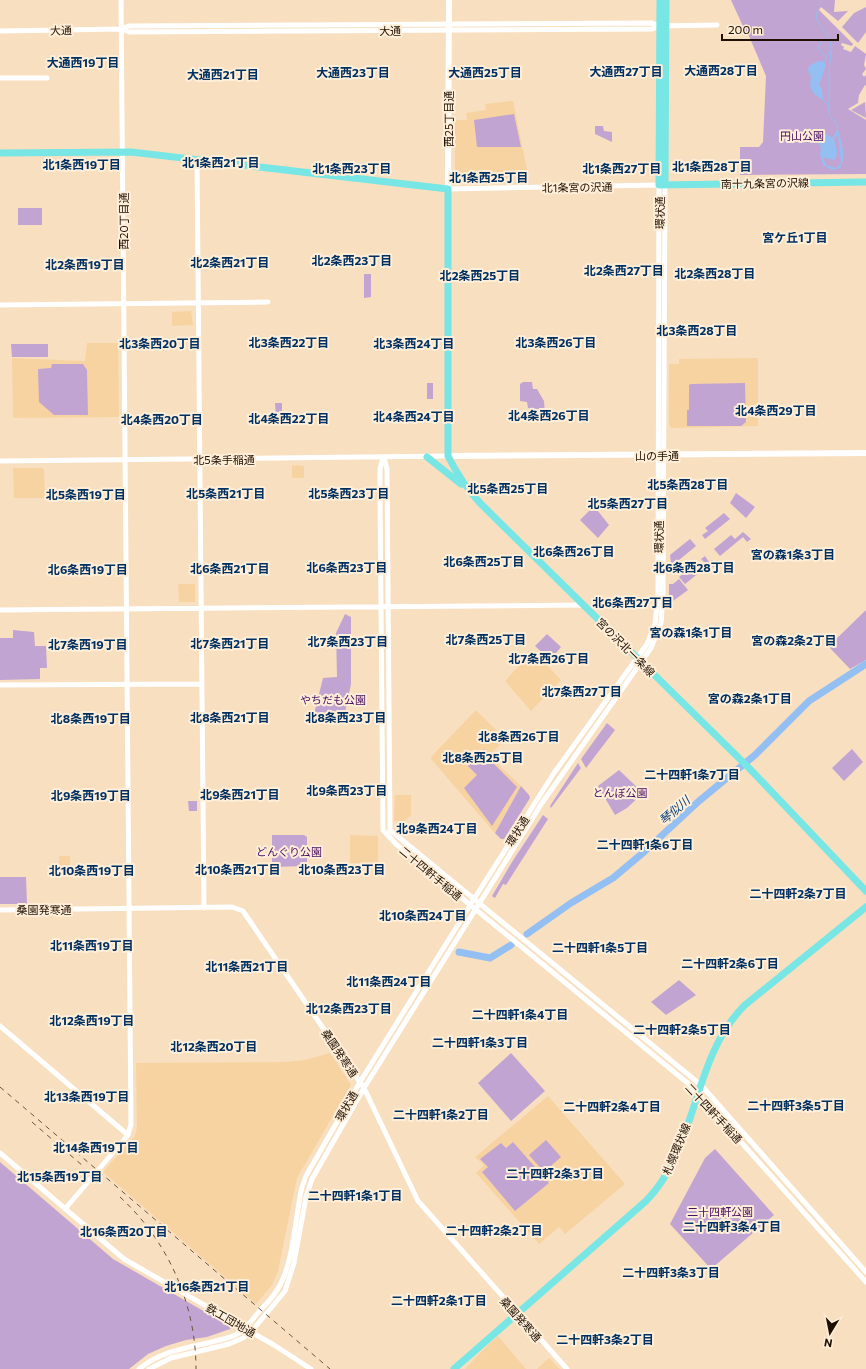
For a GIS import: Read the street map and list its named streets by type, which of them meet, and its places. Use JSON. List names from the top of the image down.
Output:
{
  "streets": {
    "main road": [
      "西25丁目通",
      "南十九条宮の沢線",
      "山の手通",
      "宮の沢北一条線",
      "札幌環状線"
    ],
    "street": [
      "大通",
      "北1条宮の沢通",
      "環状通",
      "西20丁目通",
      "北5条手稲通",
      "二十四軒手稲通",
      "桑園発寒通",
      "鉄工団地通"
    ]
  },
  "crossings": [
    ["大通", "西25丁目通"],
    ["大通", "西20丁目通"],
    ["西25丁目通", "北1条宮の沢通"],
    ["南十九条宮の沢線", "北1条宮の沢通"],
    ["南十九条宮の沢線", "環状通"],
    ["北1条宮の沢通", "環状通"],
    ["環状通", "山の手通"],
    ["環状通", "宮の沢北一条線"],
    ["環状通", "二十四軒手稲通"],
    ["環状通", "桑園発寒通"],
    ["環状通", "鉄工団地通"],
    ["西20丁目通", "北5条手稲通"],
    ["西20丁目通", "桑園発寒通"],
    ["山の手通", "北5条手稲通"],
    ["山の手通", "宮の沢北一条線"],
    ["北5条手稲通", "宮の沢北一条線"],
    ["北5条手稲通", "二十四軒手稲通"],
    ["二十四軒手稲通", "札幌環状線"],
    ["桑園発寒通", "札幌環状線"]
  ],
  "districts": [
    "大通西19丁目",
    "大通西28丁目",
    "大通西27丁目",
    "大通西23丁目",
    "大通西25丁目",
    "大通西21丁目",
    "北1条西21丁目",
    "北1条西19丁目",
    "北1条西28丁目",
    "北1条西23丁目",
    "北1条西27丁目",
    "北1条西25丁目",
    "宮ケ丘1丁目",
    "北2条西23丁目",
    "北2条西21丁目",
    "北2条西19丁目",
    "北2条西27丁目",
    "北2条西28丁目",
    "北2条西25丁目",
    "北3条西28丁目",
    "北3条西22丁目",
    "北3条西26丁目",
    "北3条西20丁目",
    "北3条西24丁目",
    "北4条西29丁目",
    "北4条西26丁目",
    "北4条西24丁目",
    "北4条西22丁目",
    "北4条西20丁目",
    "北5条西28丁目",
    "北5条西25丁目",
    "北5条西21丁目",
    "北5条西23丁目",
    "北5条西19丁目",
    "北5条西27丁目",
    "北6条西26丁目",
    "宮の森1条3丁目",
    "北6条西25丁目",
    "北6条西23丁目",
    "北6条西28丁目",
    "北6条西21丁目",
    "北6条西19丁目",
    "北6条西27丁目",
    "宮の森1条1丁目",
    "北7条西25丁目",
    "宮の森2条2丁目",
    "北7条西23丁目",
    "北7条西21丁目",
    "北7条西19丁目",
    "北7条西26丁目",
    "北7条西27丁目",
    "宮の森2条1丁目",
    "北8条西21丁目",
    "北8条西23丁目",
    "北8条西19丁目",
    "北8条西26丁目",
    "北8条西25丁目",
    "二十四軒1条7丁目",
    "北9条西23丁目",
    "北9条西21丁目",
    "北9条西19丁目",
    "北9条西24丁目",
    "二十四軒1条6丁目",
    "北10条西21丁目",
    "北10条西23丁目",
    "北10条西19丁目",
    "二十四軒2条7丁目",
    "北10条西24丁目",
    "北11条西19丁目",
    "二十四軒1条5丁目",
    "二十四軒2条6丁目",
    "北11条西21丁目",
    "北11条西24丁目",
    "北12条西23丁目",
    "二十四軒1条4丁目",
    "北12条西19丁目",
    "二十四軒2条5丁目",
    "二十四軒1条3丁目",
    "北12条西20丁目",
    "北13条西19丁目",
    "二十四軒3条5丁目",
    "二十四軒2条4丁目",
    "二十四軒1条2丁目",
    "北14条西19丁目",
    "二十四軒2条3丁目",
    "北15条西19丁目",
    "二十四軒1条1丁目",
    "二十四軒3条4丁目",
    "二十四軒2条2丁目",
    "北16条西20丁目",
    "二十四軒3条3丁目",
    "北16条西21丁目",
    "二十四軒2条1丁目",
    "二十四軒3条2丁目"
  ],
  "water": ["琴似川"],
  "parks": [
    "円山公園",
    "やちだも公園",
    "とんぼ公園",
    "どんぐり公園",
    "二十四軒公園"
  ],
  "scale_bar": "200 m",
  "north": "bottom"
}
